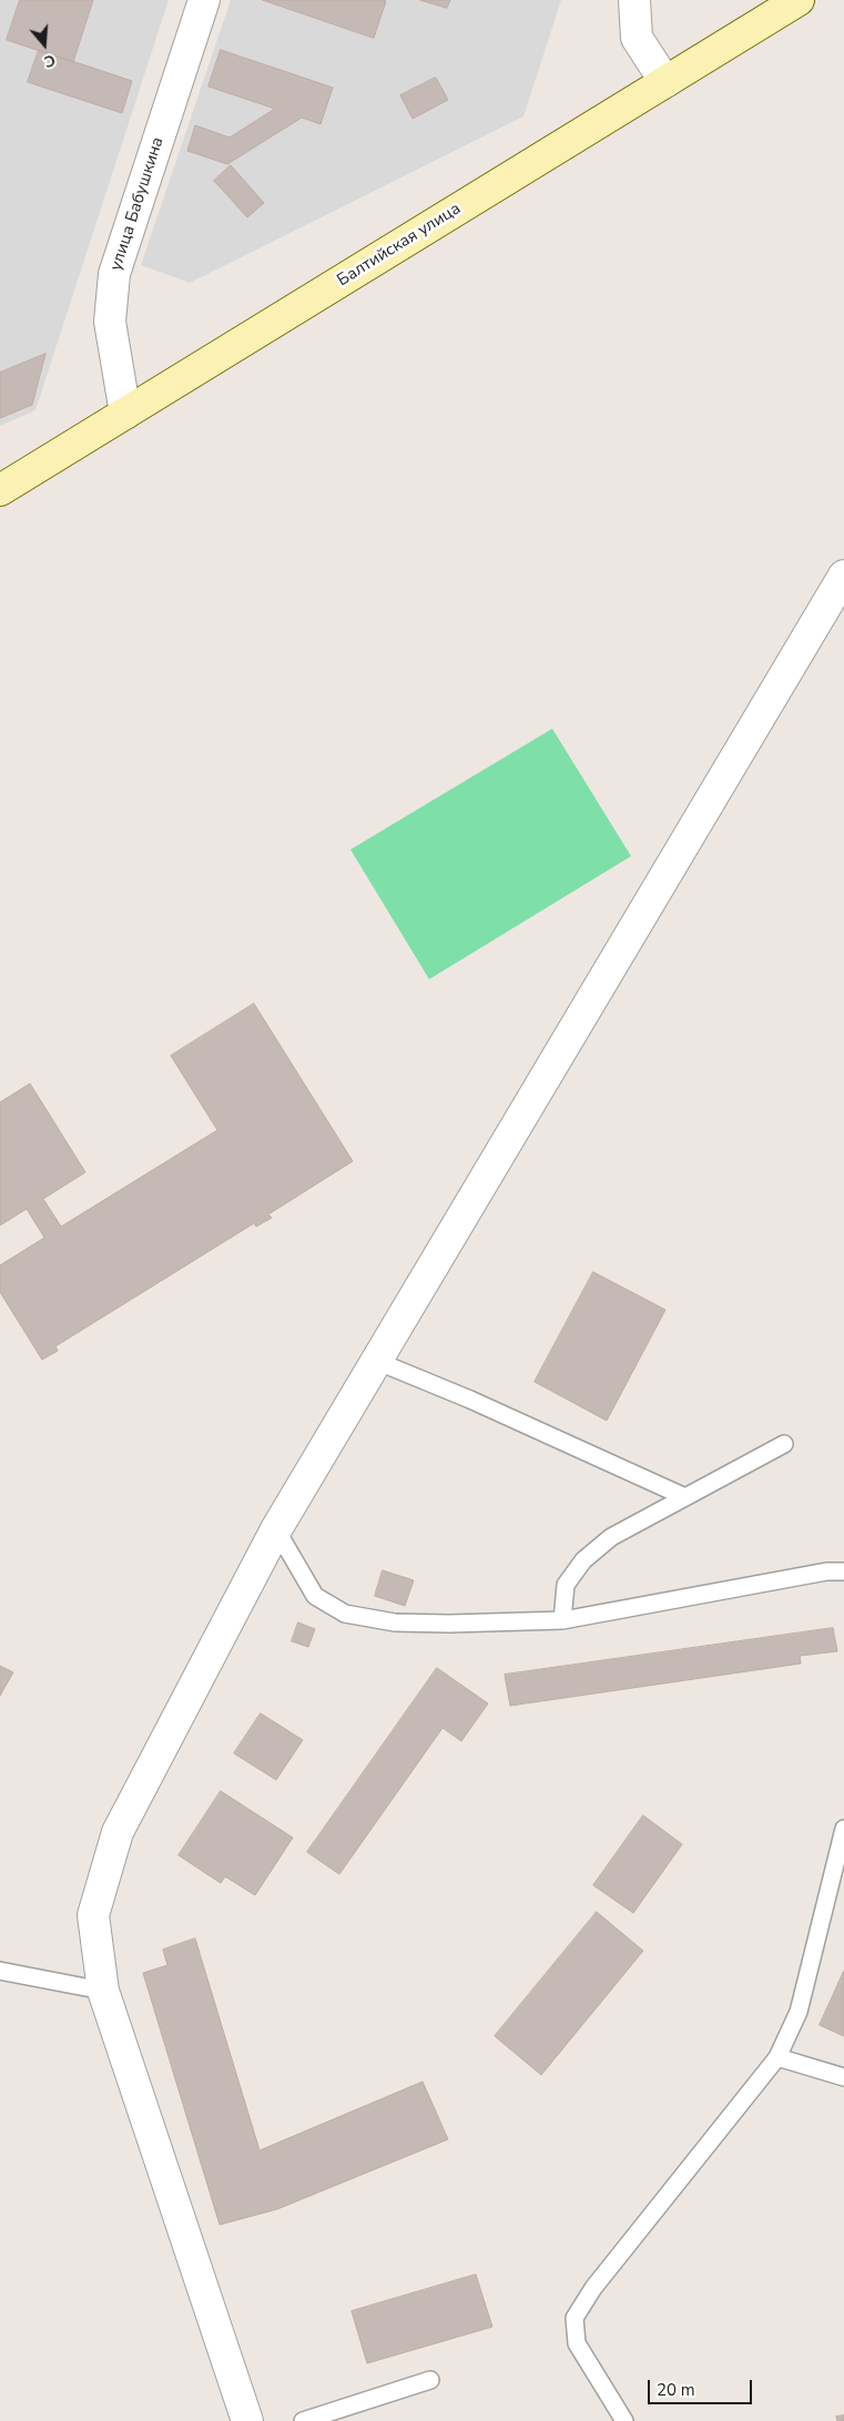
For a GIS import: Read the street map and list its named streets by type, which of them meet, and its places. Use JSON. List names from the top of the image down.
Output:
{
  "streets": {
    "main road": ["Балтийская улица"],
    "street": ["улица Бабушкина"]
  },
  "crossings": [
    ["улица Бабушкина", "Балтийская улица"]
  ],
  "scale_bar": "20 m",
  "north": "bottom"
}
